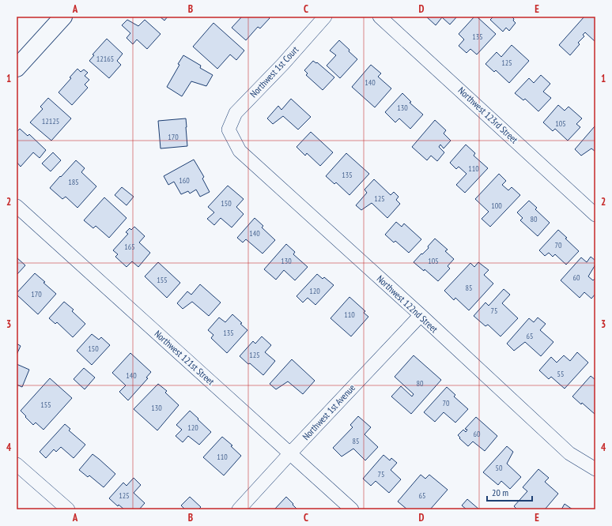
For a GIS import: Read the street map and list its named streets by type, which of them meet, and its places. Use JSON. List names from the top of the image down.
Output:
{
  "streets": {
    "street": [
      "Northwest 1st Court",
      "Northwest 123rd Street",
      "Northwest 122nd Street",
      "Northwest 121st Street",
      "Northwest 1st Avenue"
    ]
  },
  "crossings": [
    ["Northwest 1st Court", "Northwest 122nd Street"],
    ["Northwest 122nd Street", "Northwest 1st Avenue"],
    ["Northwest 121st Street", "Northwest 1st Avenue"]
  ],
  "house_numbers": [
    "135",
    "12165",
    "125",
    "140",
    "130",
    "12125",
    "105",
    "170",
    "110",
    "135",
    "160",
    "185",
    "125",
    "150",
    "100",
    "80",
    "140",
    "70",
    "165",
    "130",
    "105",
    "60",
    "155",
    "85",
    "120",
    "170",
    "75",
    "110",
    "135",
    "65",
    "150",
    "125",
    "55",
    "140",
    "80",
    "70",
    "155",
    "130",
    "120",
    "60",
    "85",
    "110",
    "50",
    "75",
    "125",
    "65"
  ],
  "scale_bar": "20 m",
  "grid": {
    "columns": [
      "A",
      "B",
      "C",
      "D",
      "E"
    ],
    "rows": [
      "1",
      "2",
      "3",
      "4"
    ]
  }
}
